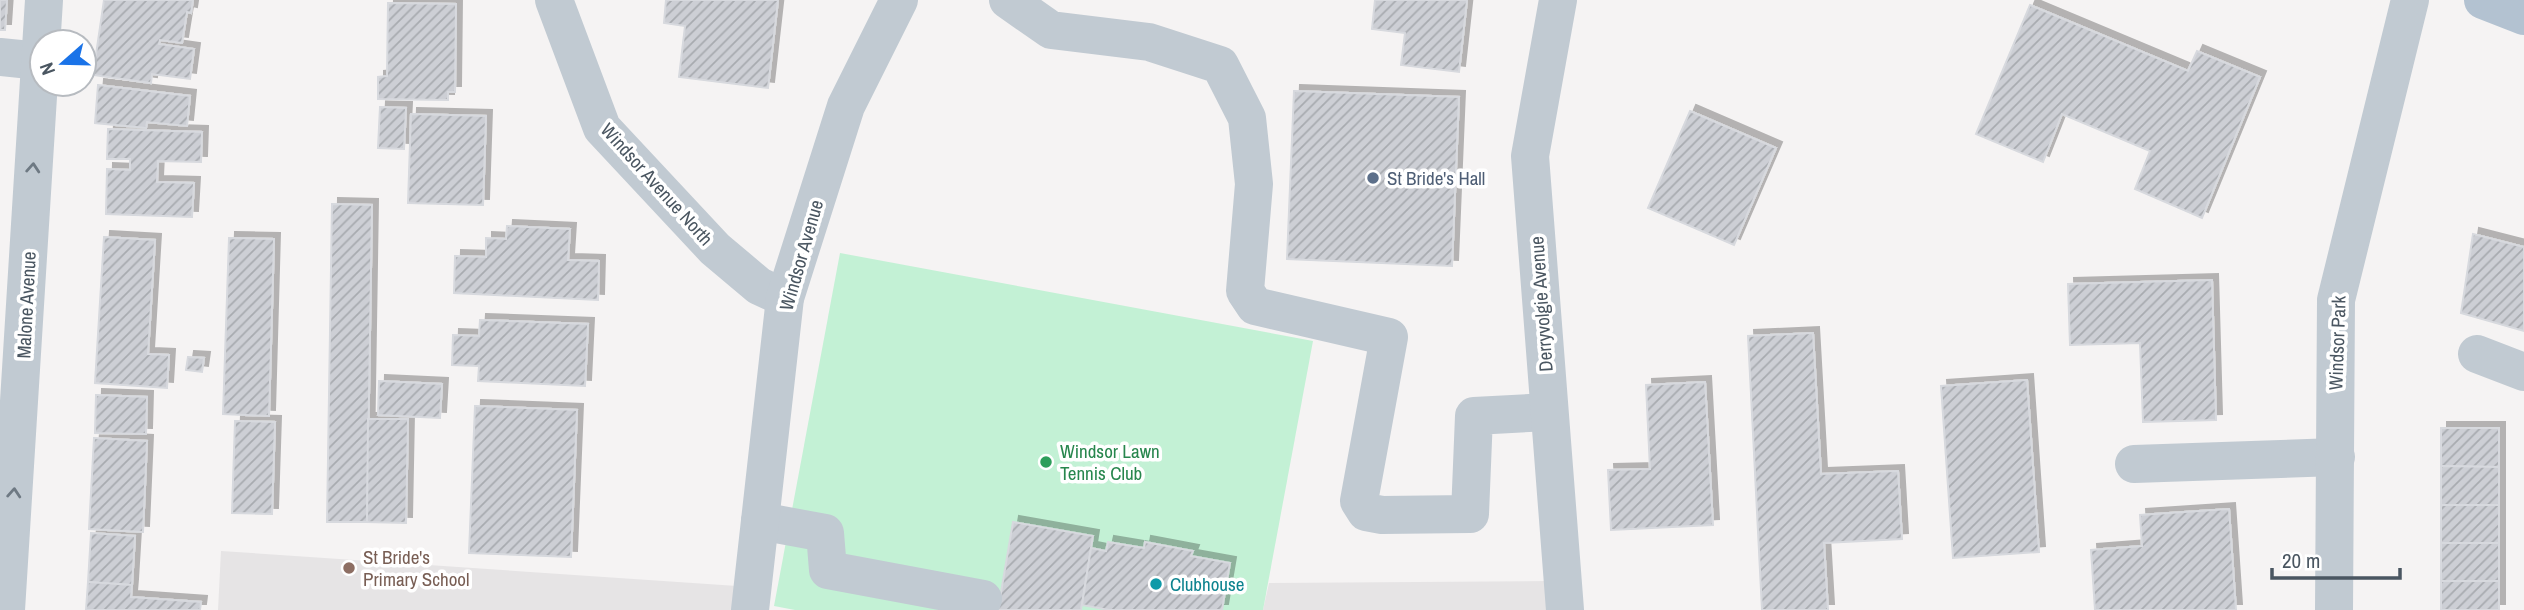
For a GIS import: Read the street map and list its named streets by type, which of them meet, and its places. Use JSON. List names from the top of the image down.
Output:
{
  "streets": {
    "street": [
      "Windsor Avenue North",
      "Windsor Avenue",
      "Derryvolgie Avenue",
      "Malone Avenue",
      "Windsor Park"
    ]
  },
  "crossings": [
    ["Windsor Avenue North", "Windsor Avenue"]
  ],
  "one_way": ["Malone Avenue"],
  "places": [
    "St Bride's Hall",
    "Windsor Lawn Tennis Club",
    "St Bride's Primary School",
    "Clubhouse"
  ],
  "scale_bar": "20 m",
  "north": "left"
}
